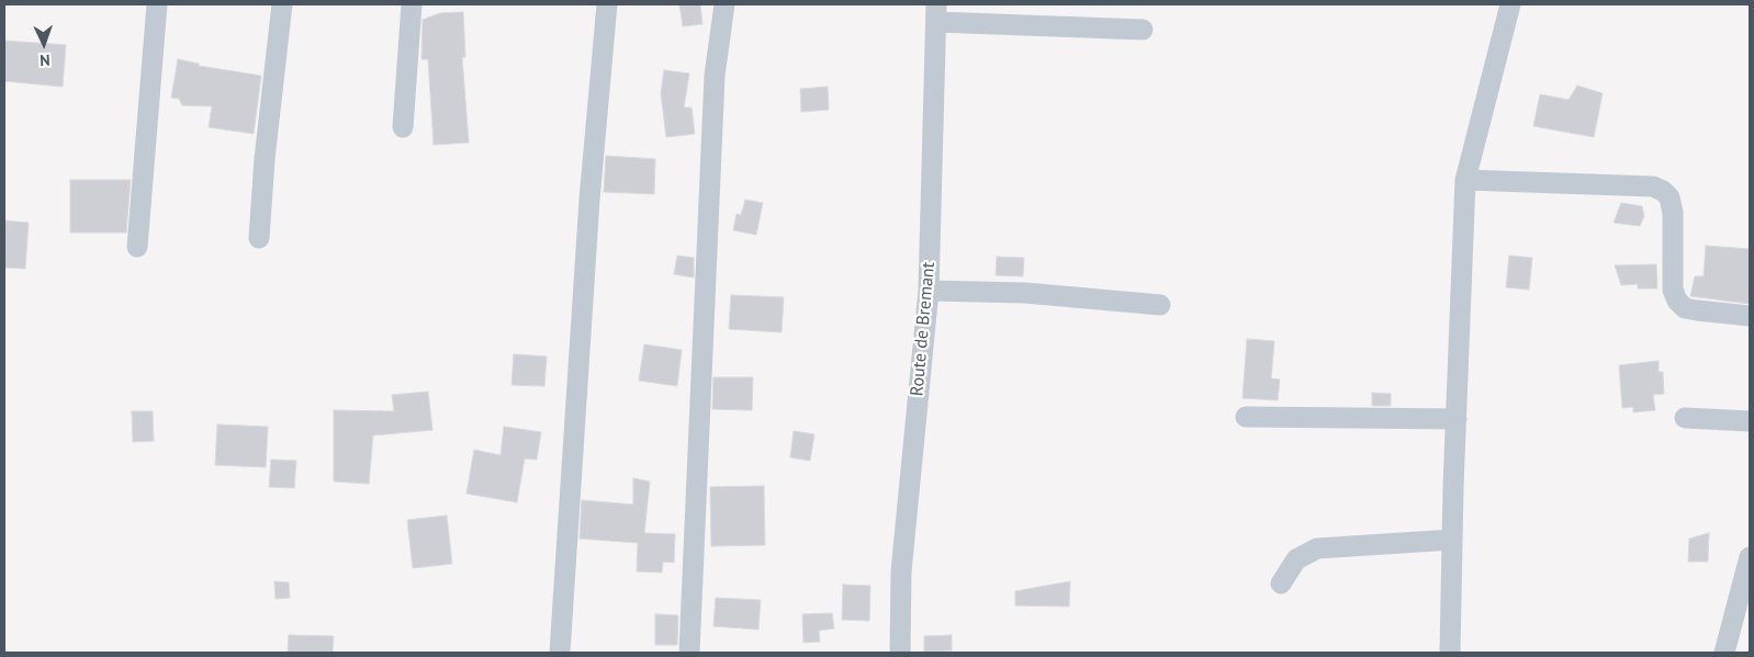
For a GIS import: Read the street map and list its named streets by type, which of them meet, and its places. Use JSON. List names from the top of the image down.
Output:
{
  "streets": {
    "street": ["Route de Bremant"]
  },
  "north": "bottom"
}
